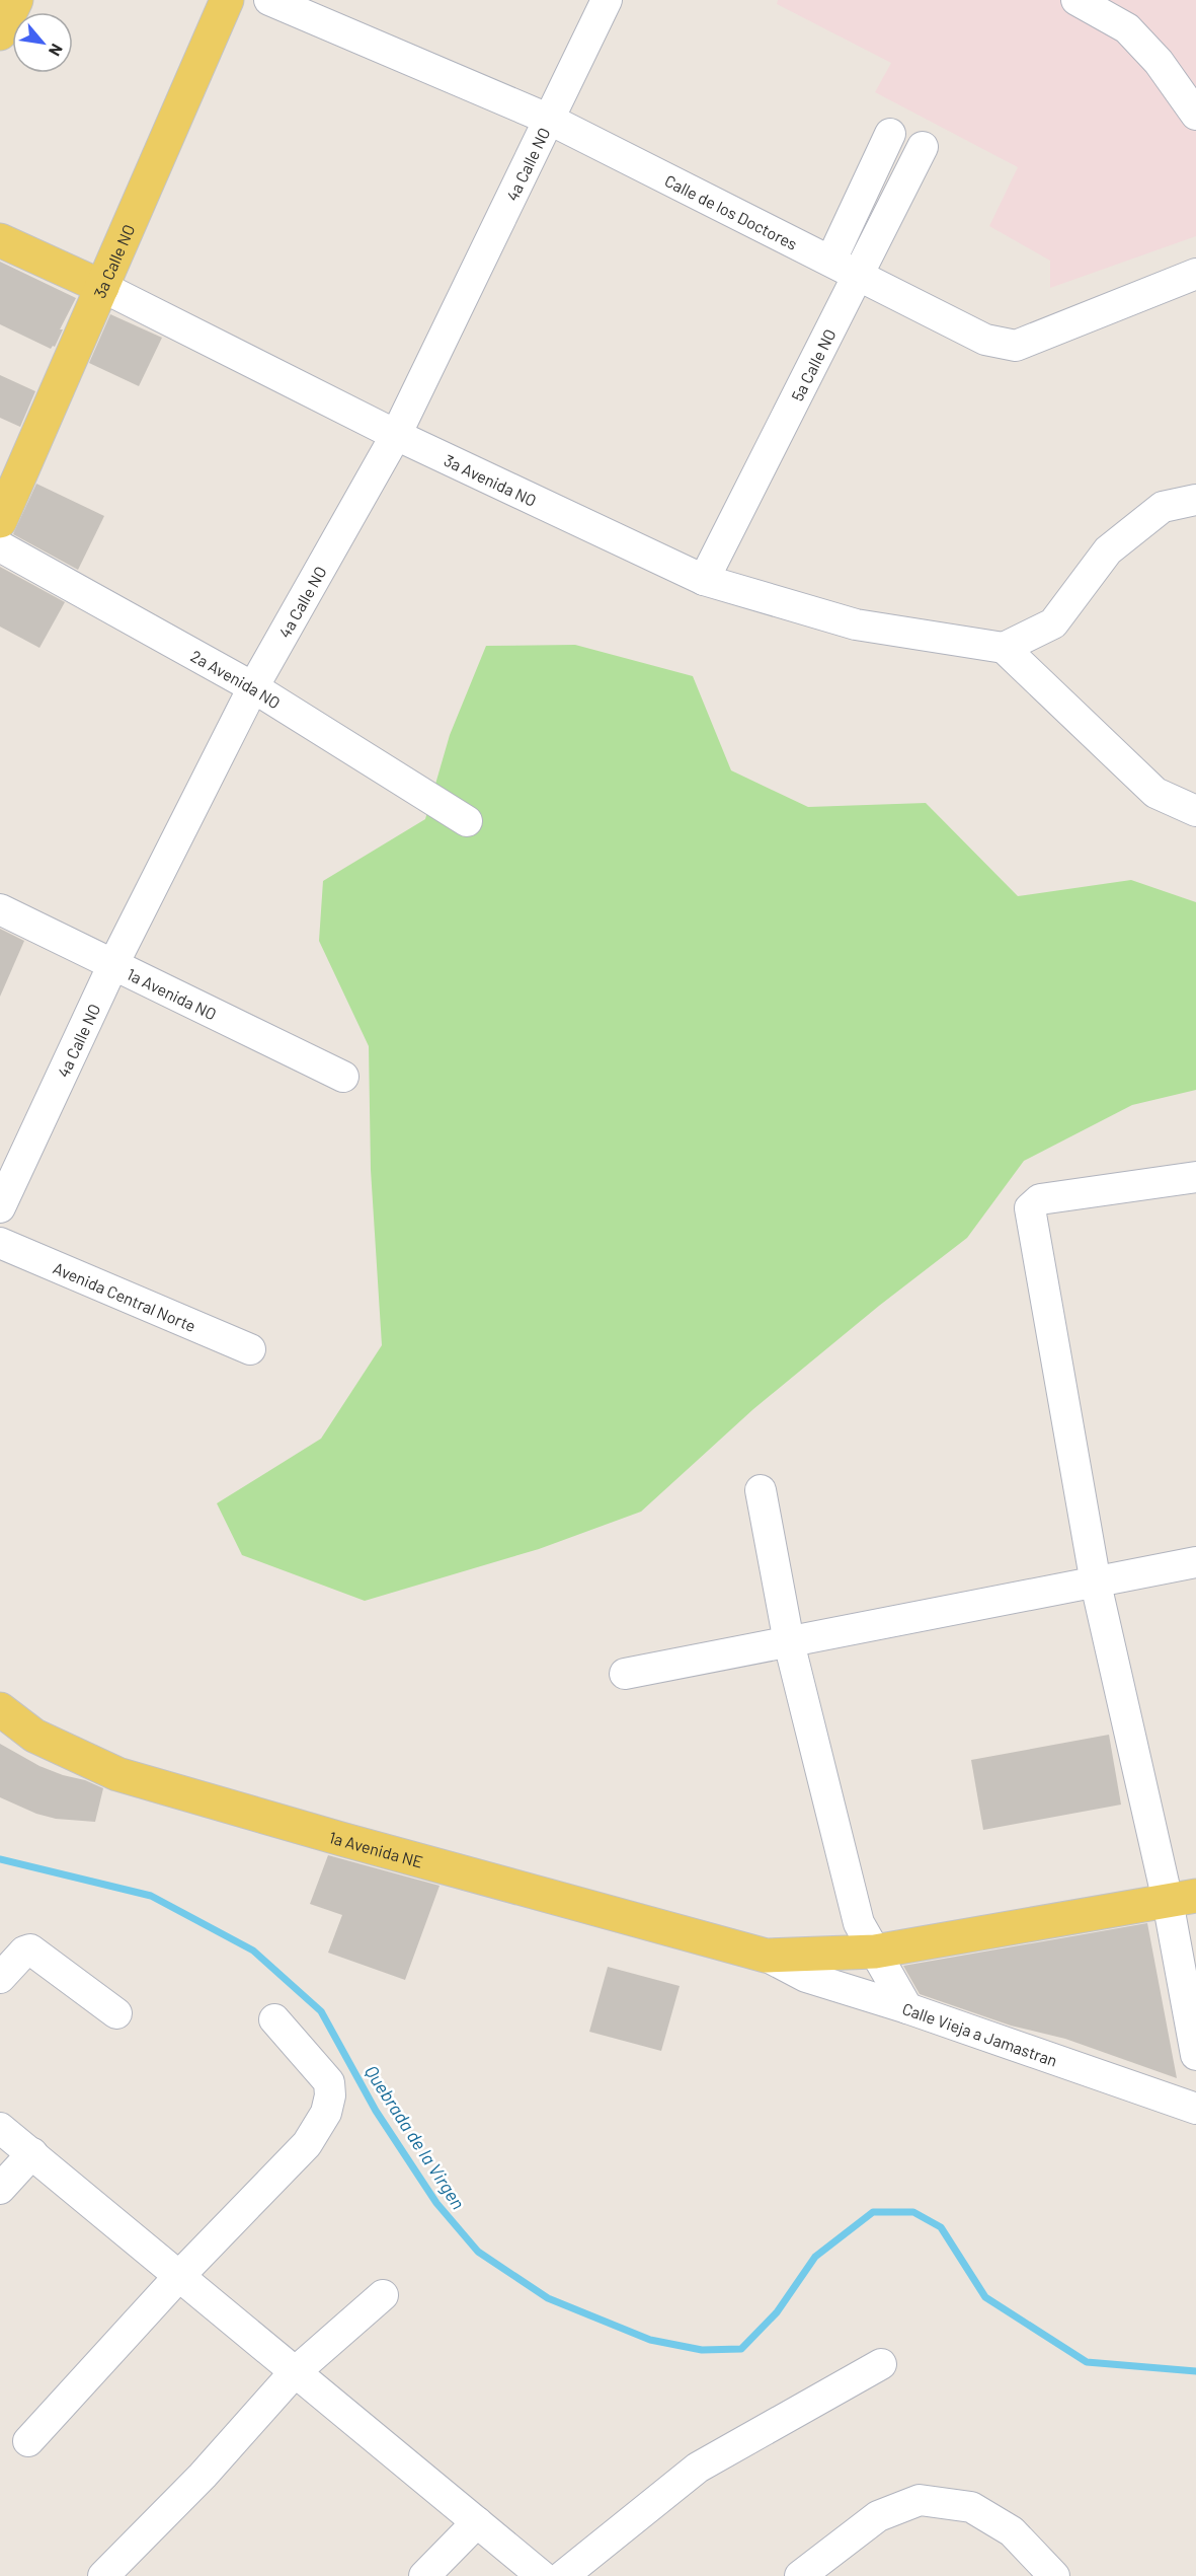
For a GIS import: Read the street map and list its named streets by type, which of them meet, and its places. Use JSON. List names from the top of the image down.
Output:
{
  "streets": {
    "main road": ["3a Calle NO", "3a Avenida NO", "1a Avenida NE"],
    "street": [
      "4a Calle NO",
      "Calle de los Doctores",
      "5a Calle NO",
      "2a Avenida NO",
      "1a Avenida NO",
      "Avenida Central Norte",
      "Calle Vieja a Jamastran"
    ]
  },
  "crossings": [
    ["4a Calle NO", "Calle de los Doctores"],
    ["4a Calle NO", "3a Avenida NO"],
    ["4a Calle NO", "2a Avenida NO"],
    ["4a Calle NO", "1a Avenida NO"],
    ["Calle de los Doctores", "5a Calle NO"],
    ["3a Calle NO", "3a Avenida NO"],
    ["5a Calle NO", "3a Avenida NO"],
    ["1a Avenida NE", "Calle Vieja a Jamastran"]
  ],
  "water": ["Quebrada de la Virgen"],
  "north": "bottom right"
}
